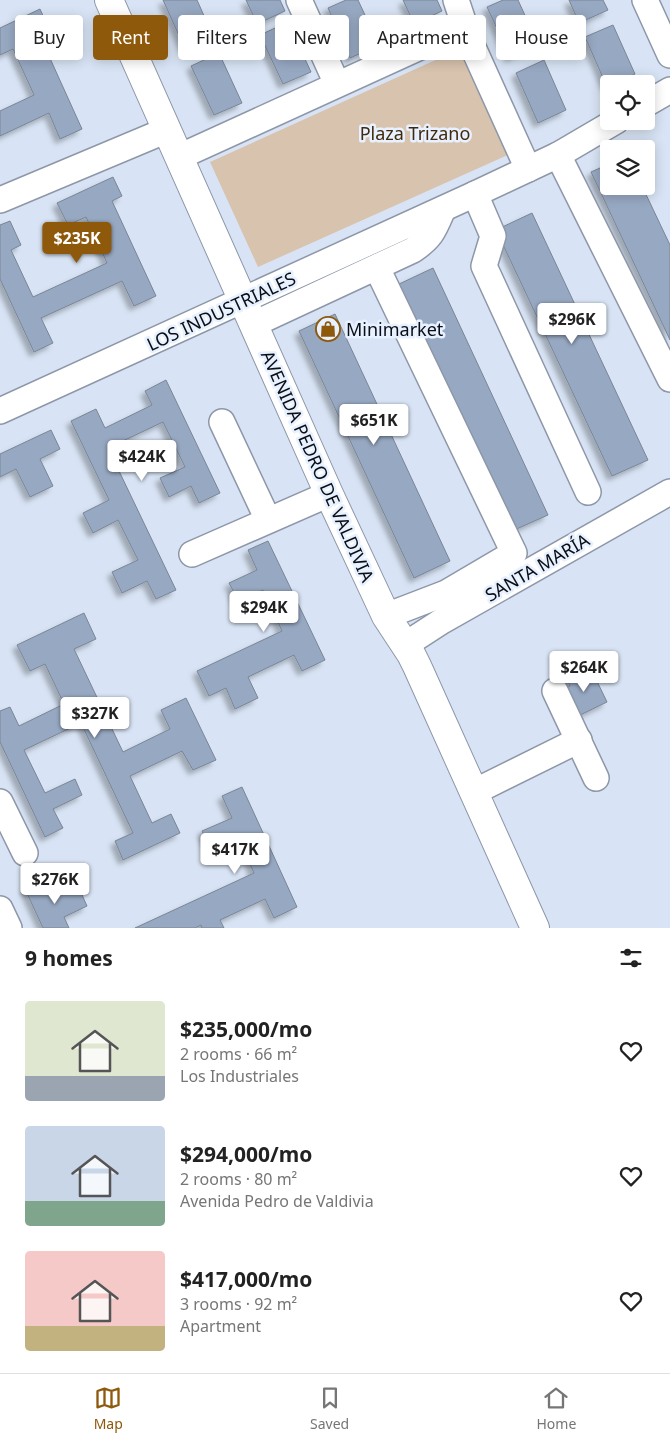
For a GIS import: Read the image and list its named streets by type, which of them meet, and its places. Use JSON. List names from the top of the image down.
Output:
{
  "streets": {
    "main road": ["AVENIDA PEDRO DE VALDIVIA"],
    "street": ["LOS INDUSTRIALES", "SANTA MARÍA"]
  },
  "crossings": [
    ["LOS INDUSTRIALES", "AVENIDA PEDRO DE VALDIVIA"],
    ["AVENIDA PEDRO DE VALDIVIA", "SANTA MARÍA"]
  ],
  "parks": ["Plaza Trizano"],
  "places": {
    "shop": ["Minimarket"]
  },
  "page": {
    "chip": [
      "Buy",
      "Rent",
      "Filters",
      "New",
      "Apartment",
      "House"
    ],
    "price": [
      "$235K",
      "$296K",
      "$651K",
      "$424K",
      "$294K",
      "$264K",
      "$327K",
      "$417K",
      "$276K"
    ],
    "heading": "9 homes",
    "list": [
      {
        "name": "$235,000/mo",
        "note": "2 rooms · 66 m² · Los Industriales"
      },
      {
        "name": "$294,000/mo",
        "note": "2 rooms · 80 m² · Avenida Pedro de Valdivia"
      },
      {
        "name": "$417,000/mo",
        "note": "3 rooms · 92 m² · Apartment"
      }
    ],
    "tabs": ["Map", "Saved", "Home"]
  }
}
